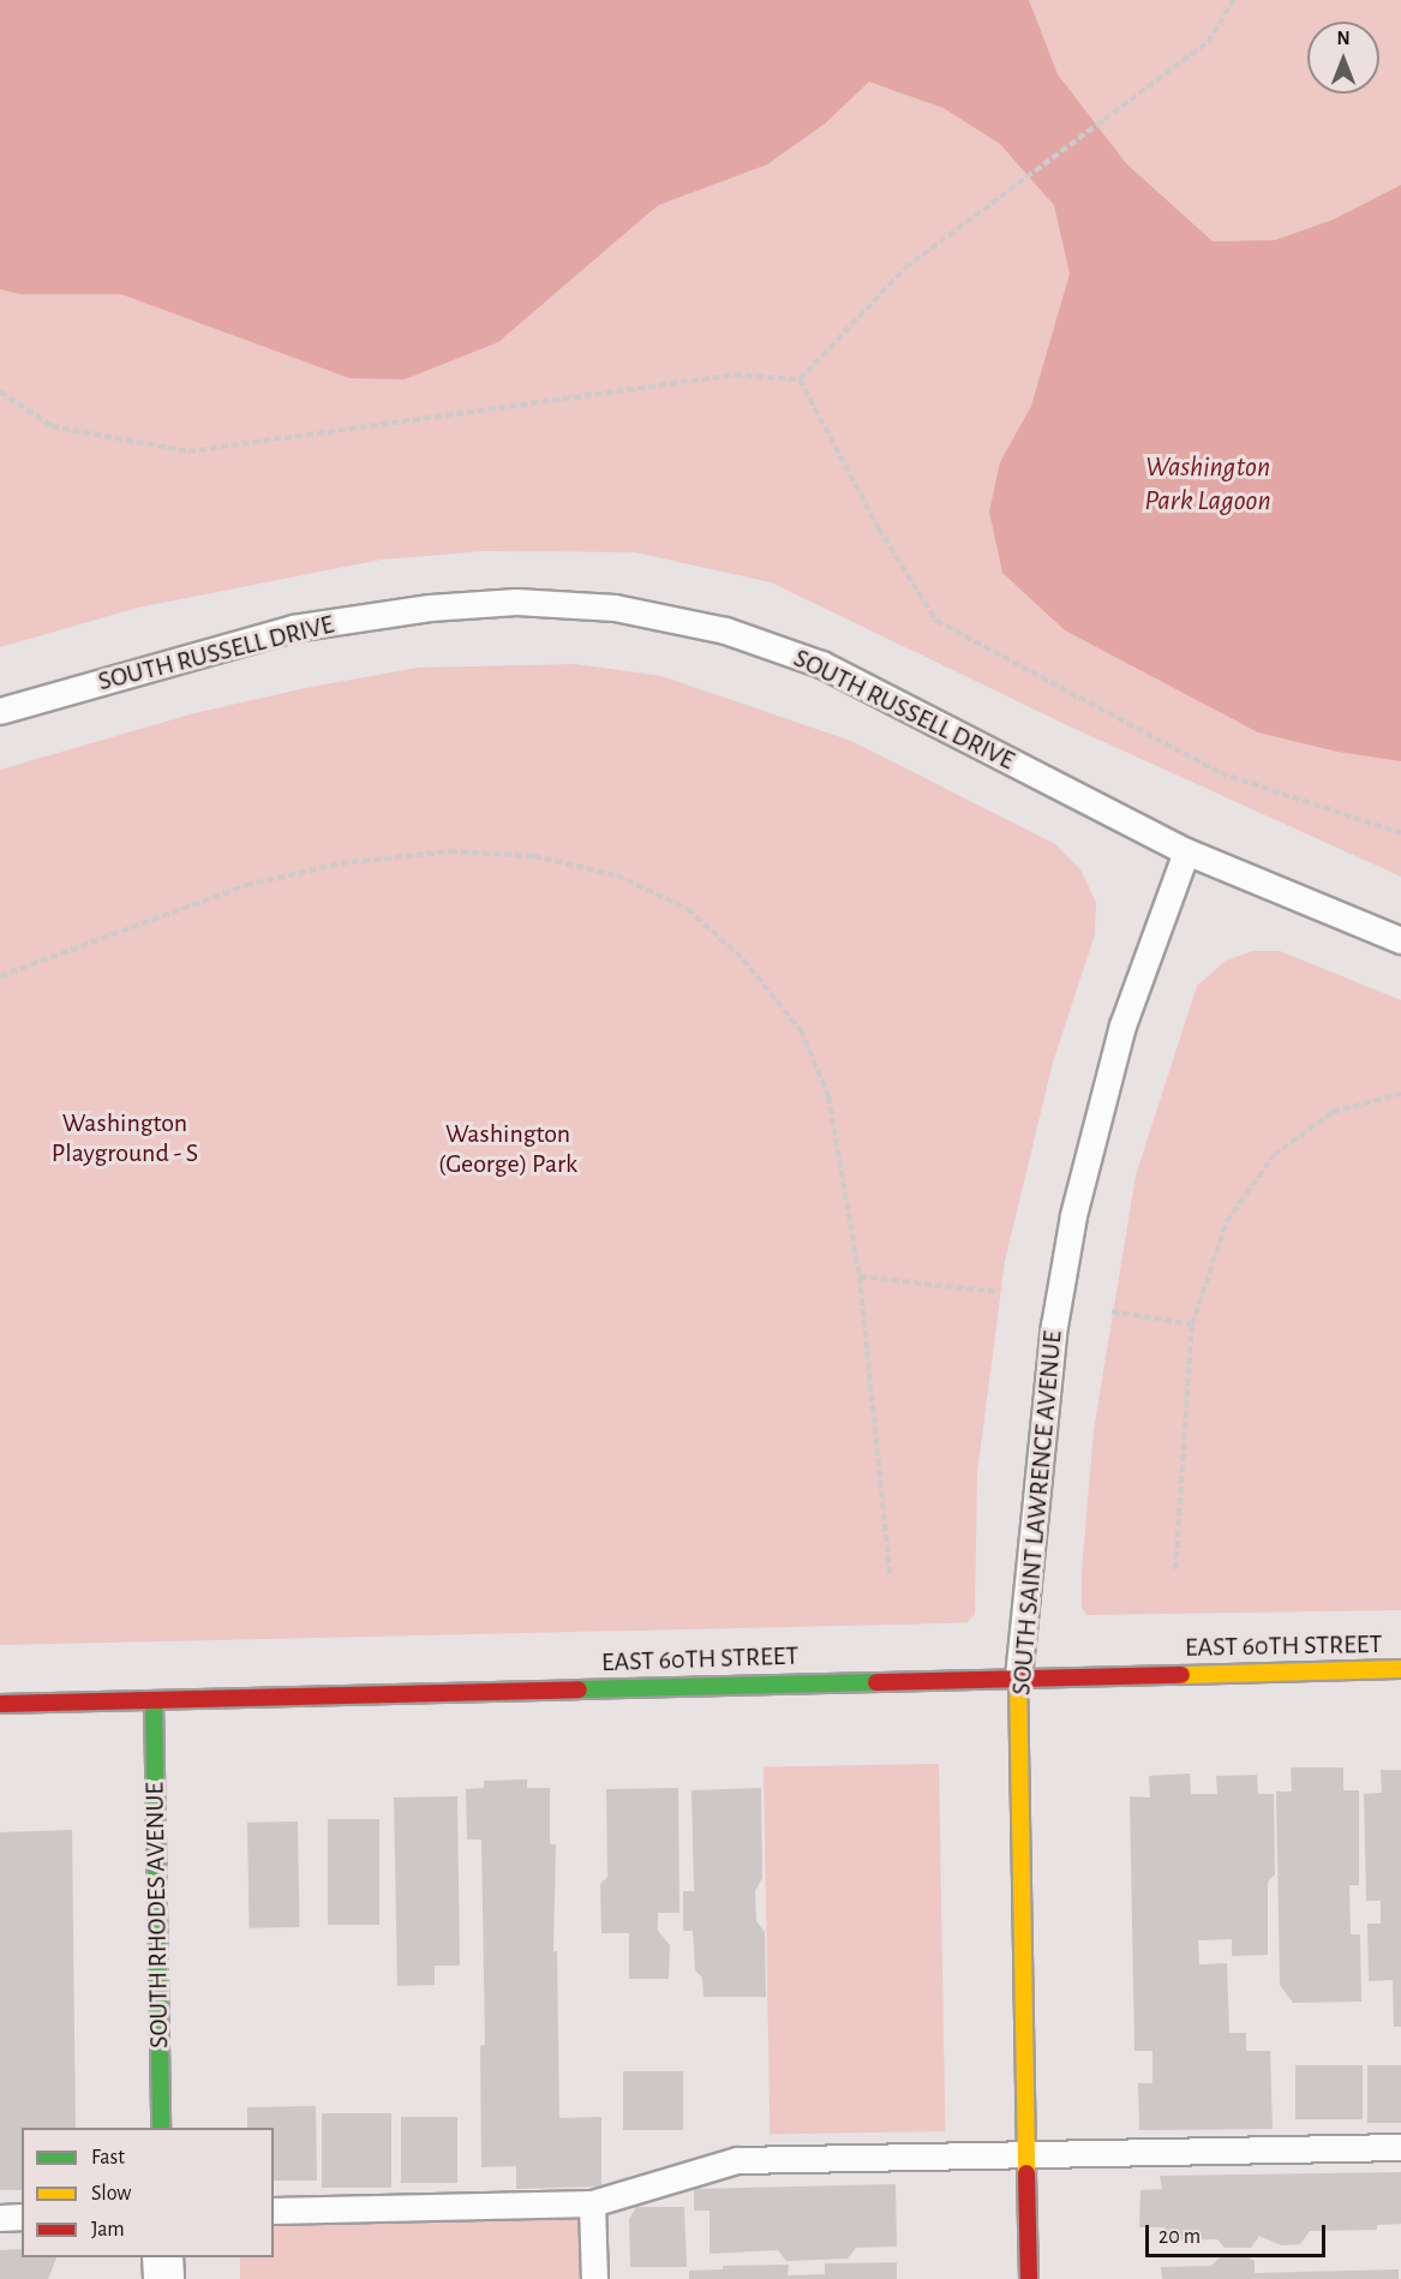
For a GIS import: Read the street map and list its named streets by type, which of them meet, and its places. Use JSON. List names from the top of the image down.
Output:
{
  "streets": {
    "street": ["SOUTH SAINT LAWRENCE AVENUE", "EAST 60TH STREET", "SOUTH RHODES AVENUE"],
    "lane": ["SOUTH RUSSELL DRIVE"]
  },
  "crossings": [
    ["SOUTH RUSSELL DRIVE", "SOUTH SAINT LAWRENCE AVENUE"],
    ["SOUTH SAINT LAWRENCE AVENUE", "EAST 60TH STREET"],
    ["EAST 60TH STREET", "SOUTH RHODES AVENUE"]
  ],
  "water": ["Washington Park Lagoon"],
  "parks": ["Washington Playground - S", "Washington (George) Park"],
  "legend": ["Fast", "Slow", "Jam"],
  "scale_bar": "20 m",
  "north": "top"
}
